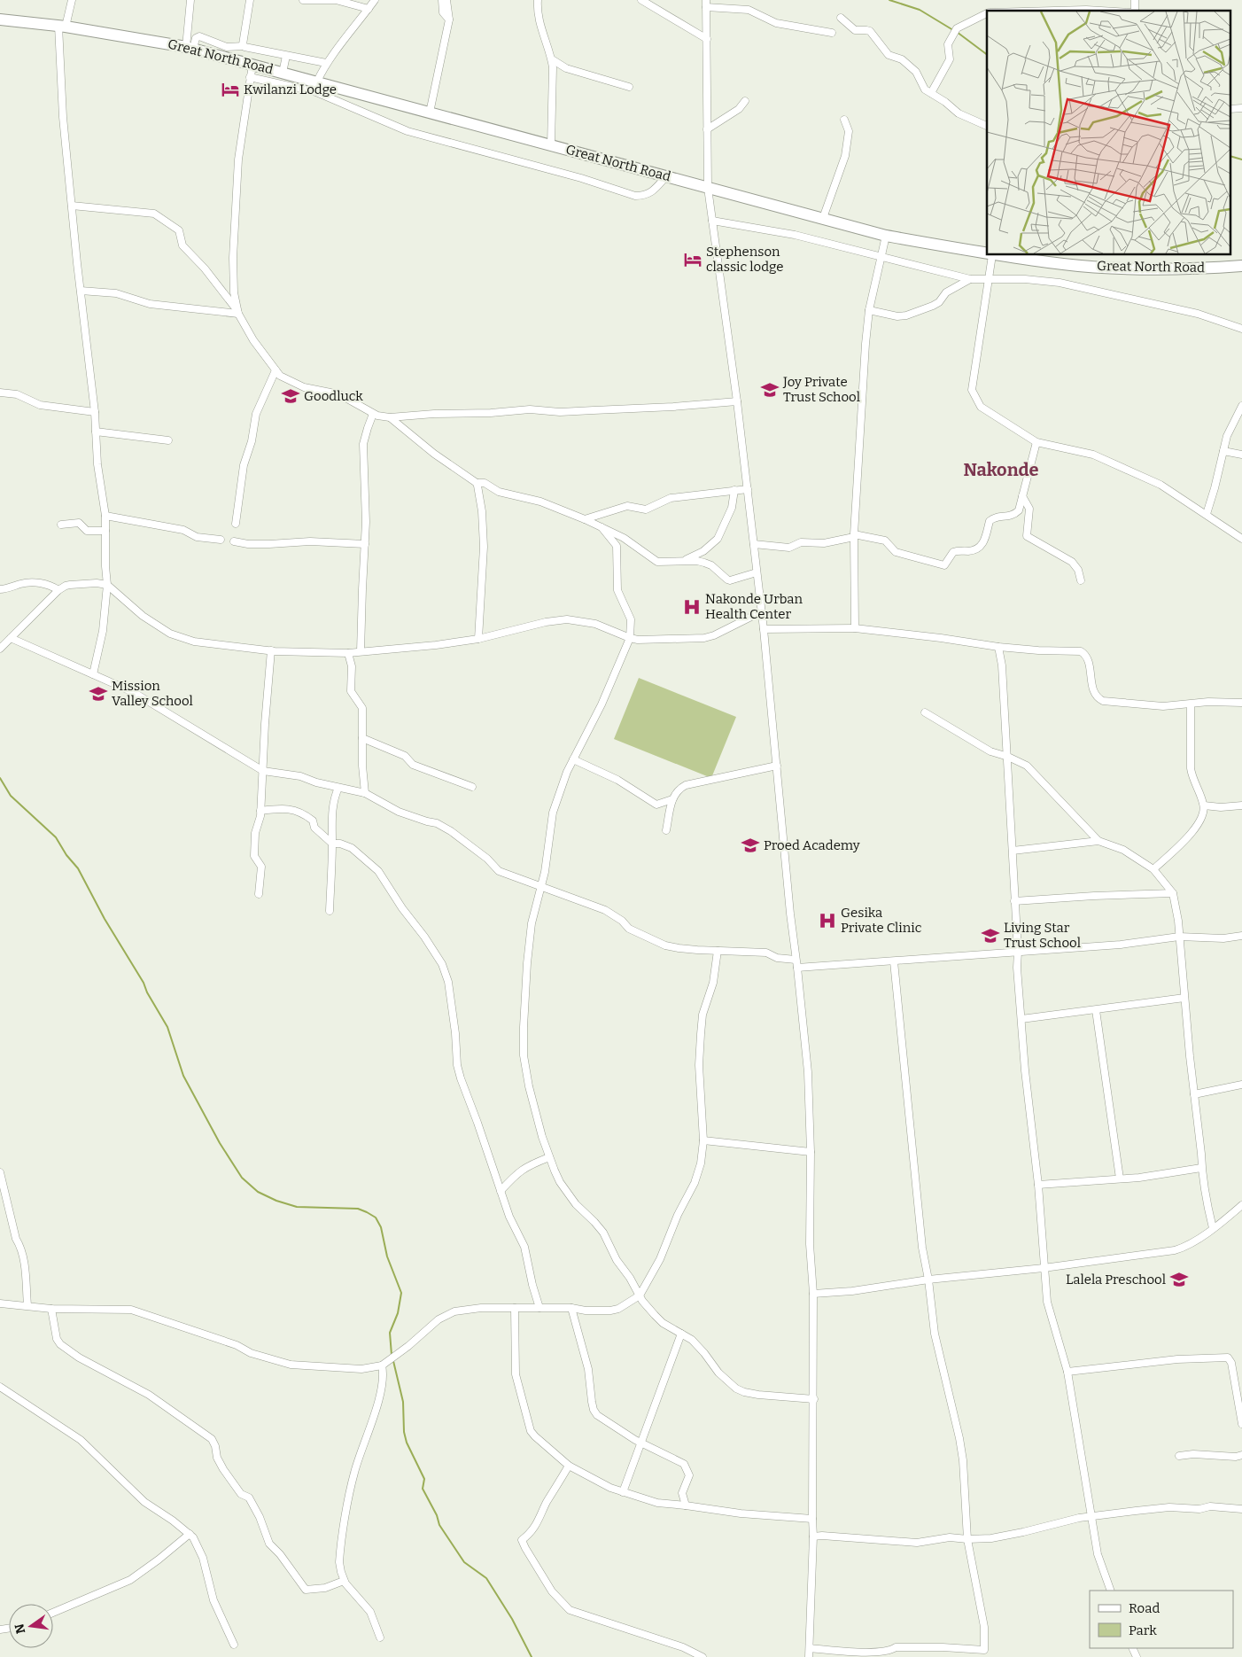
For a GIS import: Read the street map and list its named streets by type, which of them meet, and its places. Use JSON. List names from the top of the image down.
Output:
{
  "streets": {
    "highway": ["Great North Road"]
  },
  "districts": ["Nakonde"],
  "places": {
    "hotel": ["Kwilanzi Lodge", "Stephenson classic lodge"],
    "school or university": [
      "Joy Private Trust School",
      "Goodluck",
      "Mission Valley School",
      "Proed Academy",
      "Living Star Trust School",
      "Lalela Preschool"
    ],
    "hospital": ["Nakonde Urban Health Center", "Gesika Private Clinic"]
  },
  "legend": ["Road", "Park"],
  "north": "left"
}
